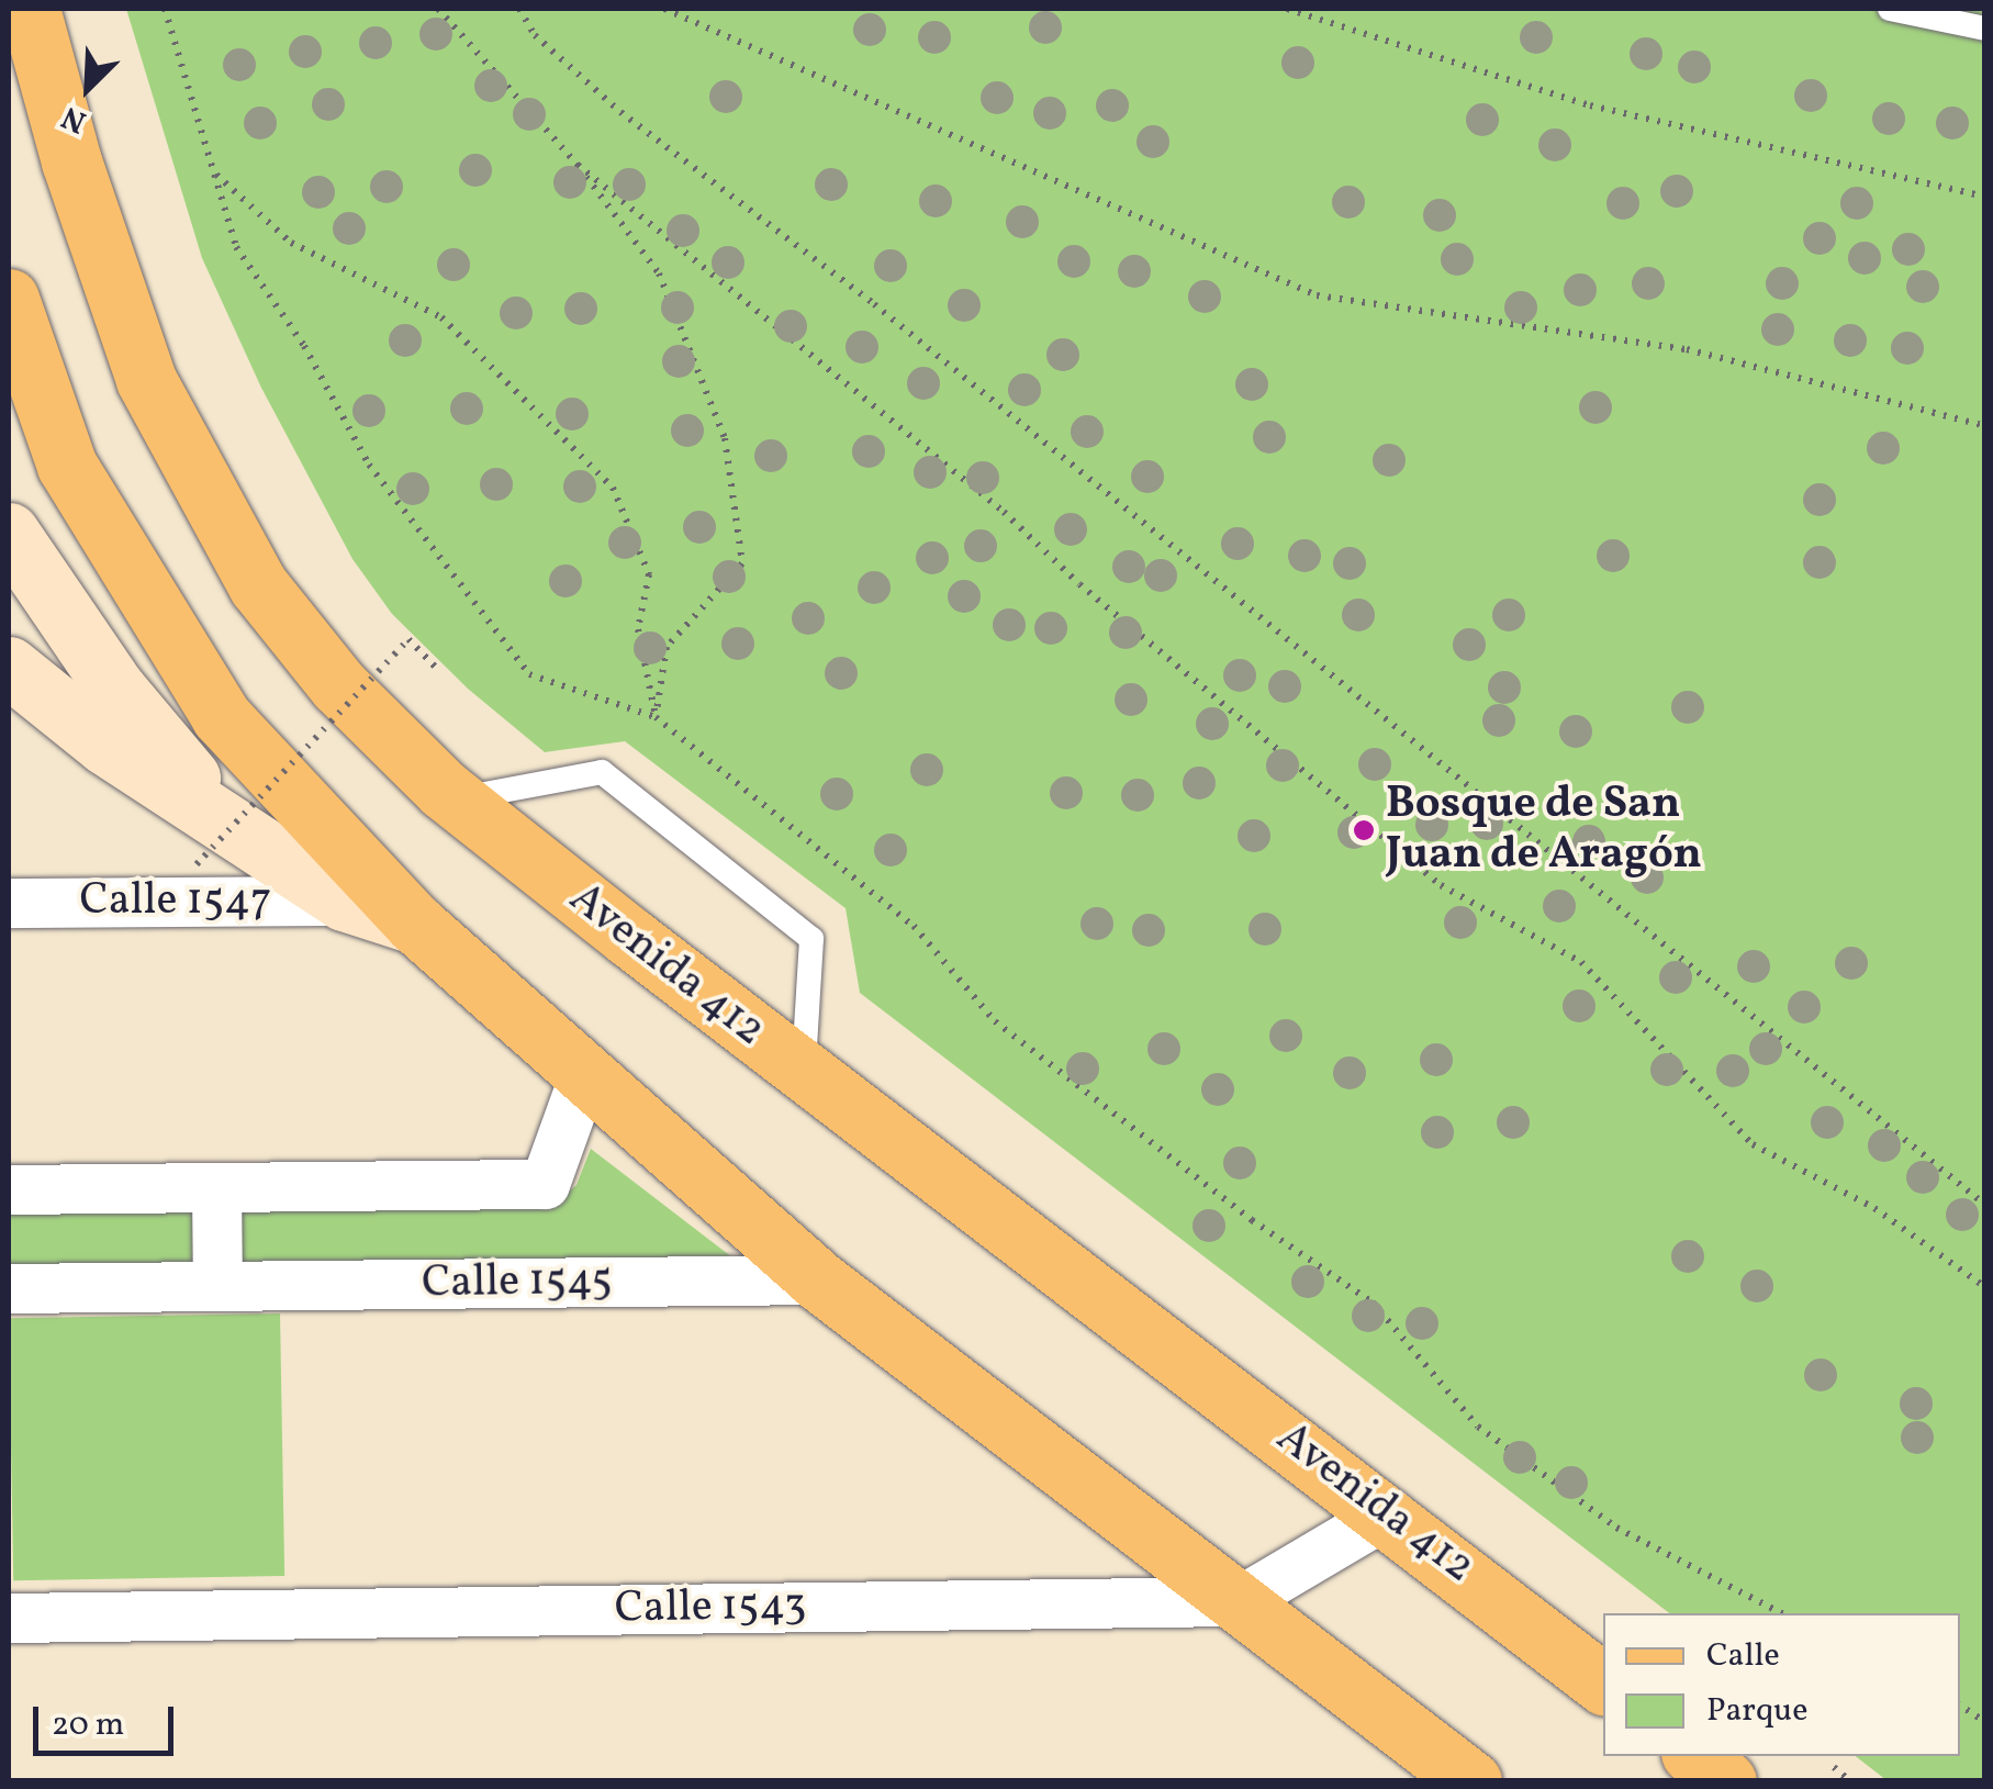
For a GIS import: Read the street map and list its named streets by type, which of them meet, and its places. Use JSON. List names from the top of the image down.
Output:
{
  "streets": {
    "main road": ["Avenida 412"],
    "street": ["Calle 1547", "Calle 1545", "Calle 1543"]
  },
  "crossings": [
    ["Avenida 412", "Calle 1543"]
  ],
  "places": ["Bosque de San Juan de Aragón"],
  "legend": ["Calle", "Parque"],
  "scale_bar": "20 m",
  "north": "bottom left"
}
